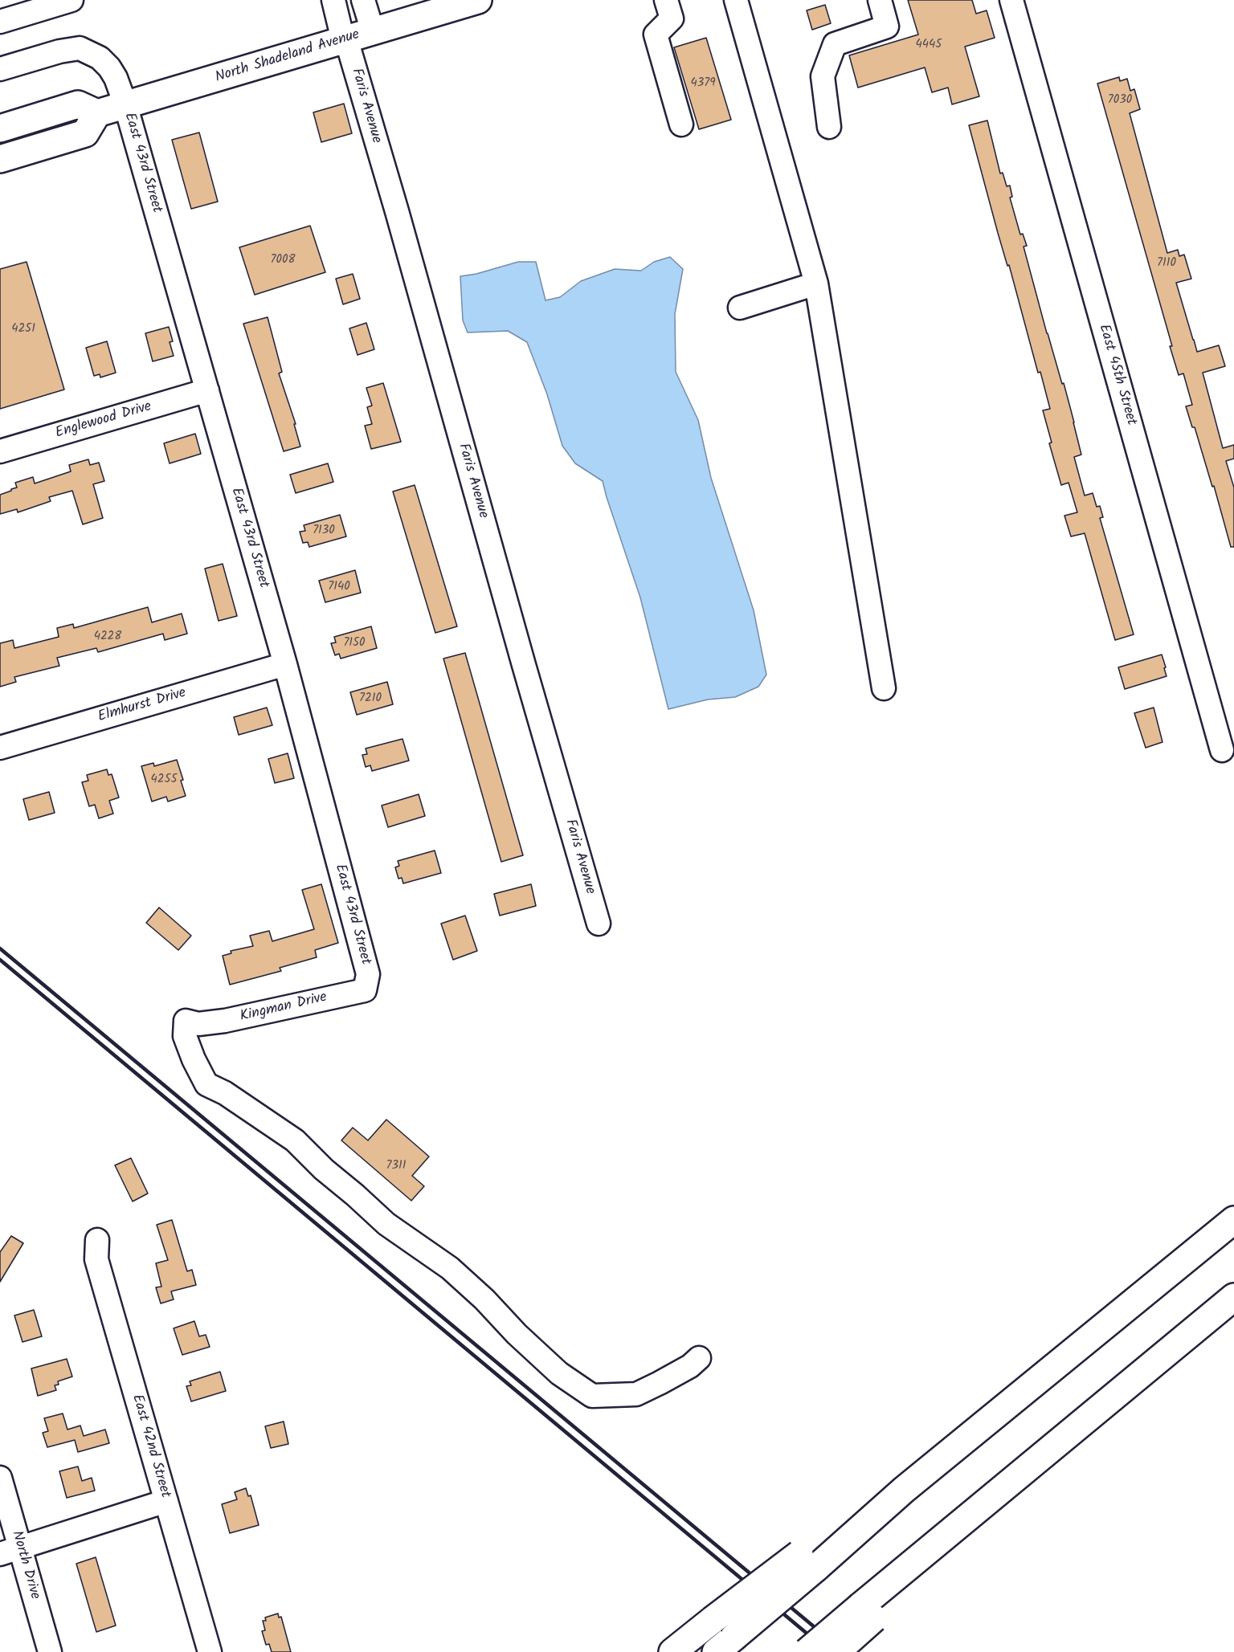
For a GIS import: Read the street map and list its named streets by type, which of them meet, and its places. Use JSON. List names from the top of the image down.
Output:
{
  "streets": {
    "main road": ["North Shadeland Avenue"],
    "street": [
      "Faris Avenue",
      "East 43rd Street",
      "East 45th Street",
      "Englewood Drive",
      "Elmhurst Drive",
      "Kingman Drive",
      "East 42nd Street",
      "North Drive"
    ]
  },
  "crossings": [
    ["North Shadeland Avenue", "Faris Avenue"],
    ["North Shadeland Avenue", "East 43rd Street"],
    ["East 43rd Street", "Englewood Drive"],
    ["East 43rd Street", "Elmhurst Drive"],
    ["East 43rd Street", "Kingman Drive"]
  ],
  "house_numbers": [
    "4445",
    "4379",
    "7030",
    "7008",
    "7110",
    "4251",
    "7130",
    "7140",
    "4228",
    "7150",
    "7210",
    "4255",
    "7311"
  ]
}
